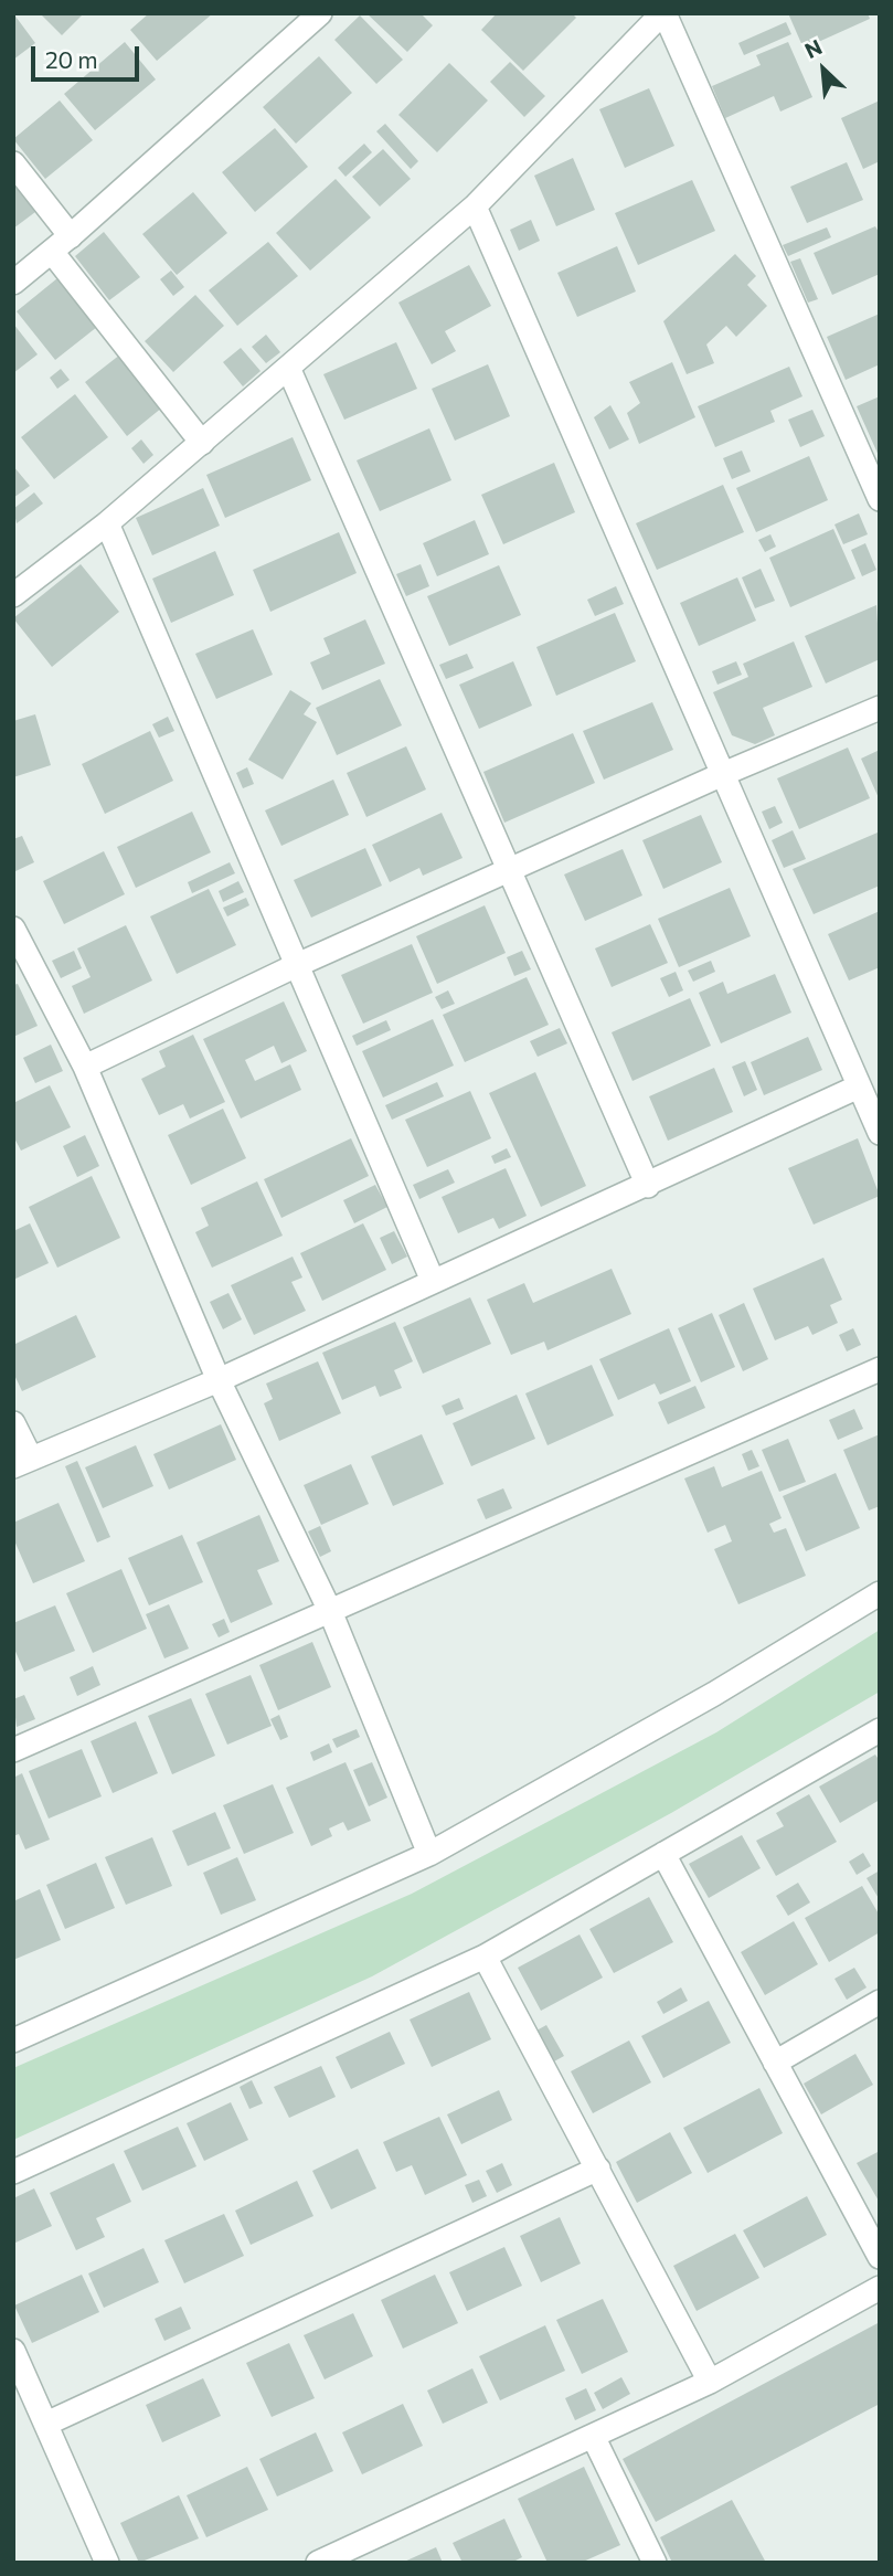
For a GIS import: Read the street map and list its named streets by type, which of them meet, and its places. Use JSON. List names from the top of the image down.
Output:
{
  "scale_bar": "20 m",
  "north": "top left"
}
